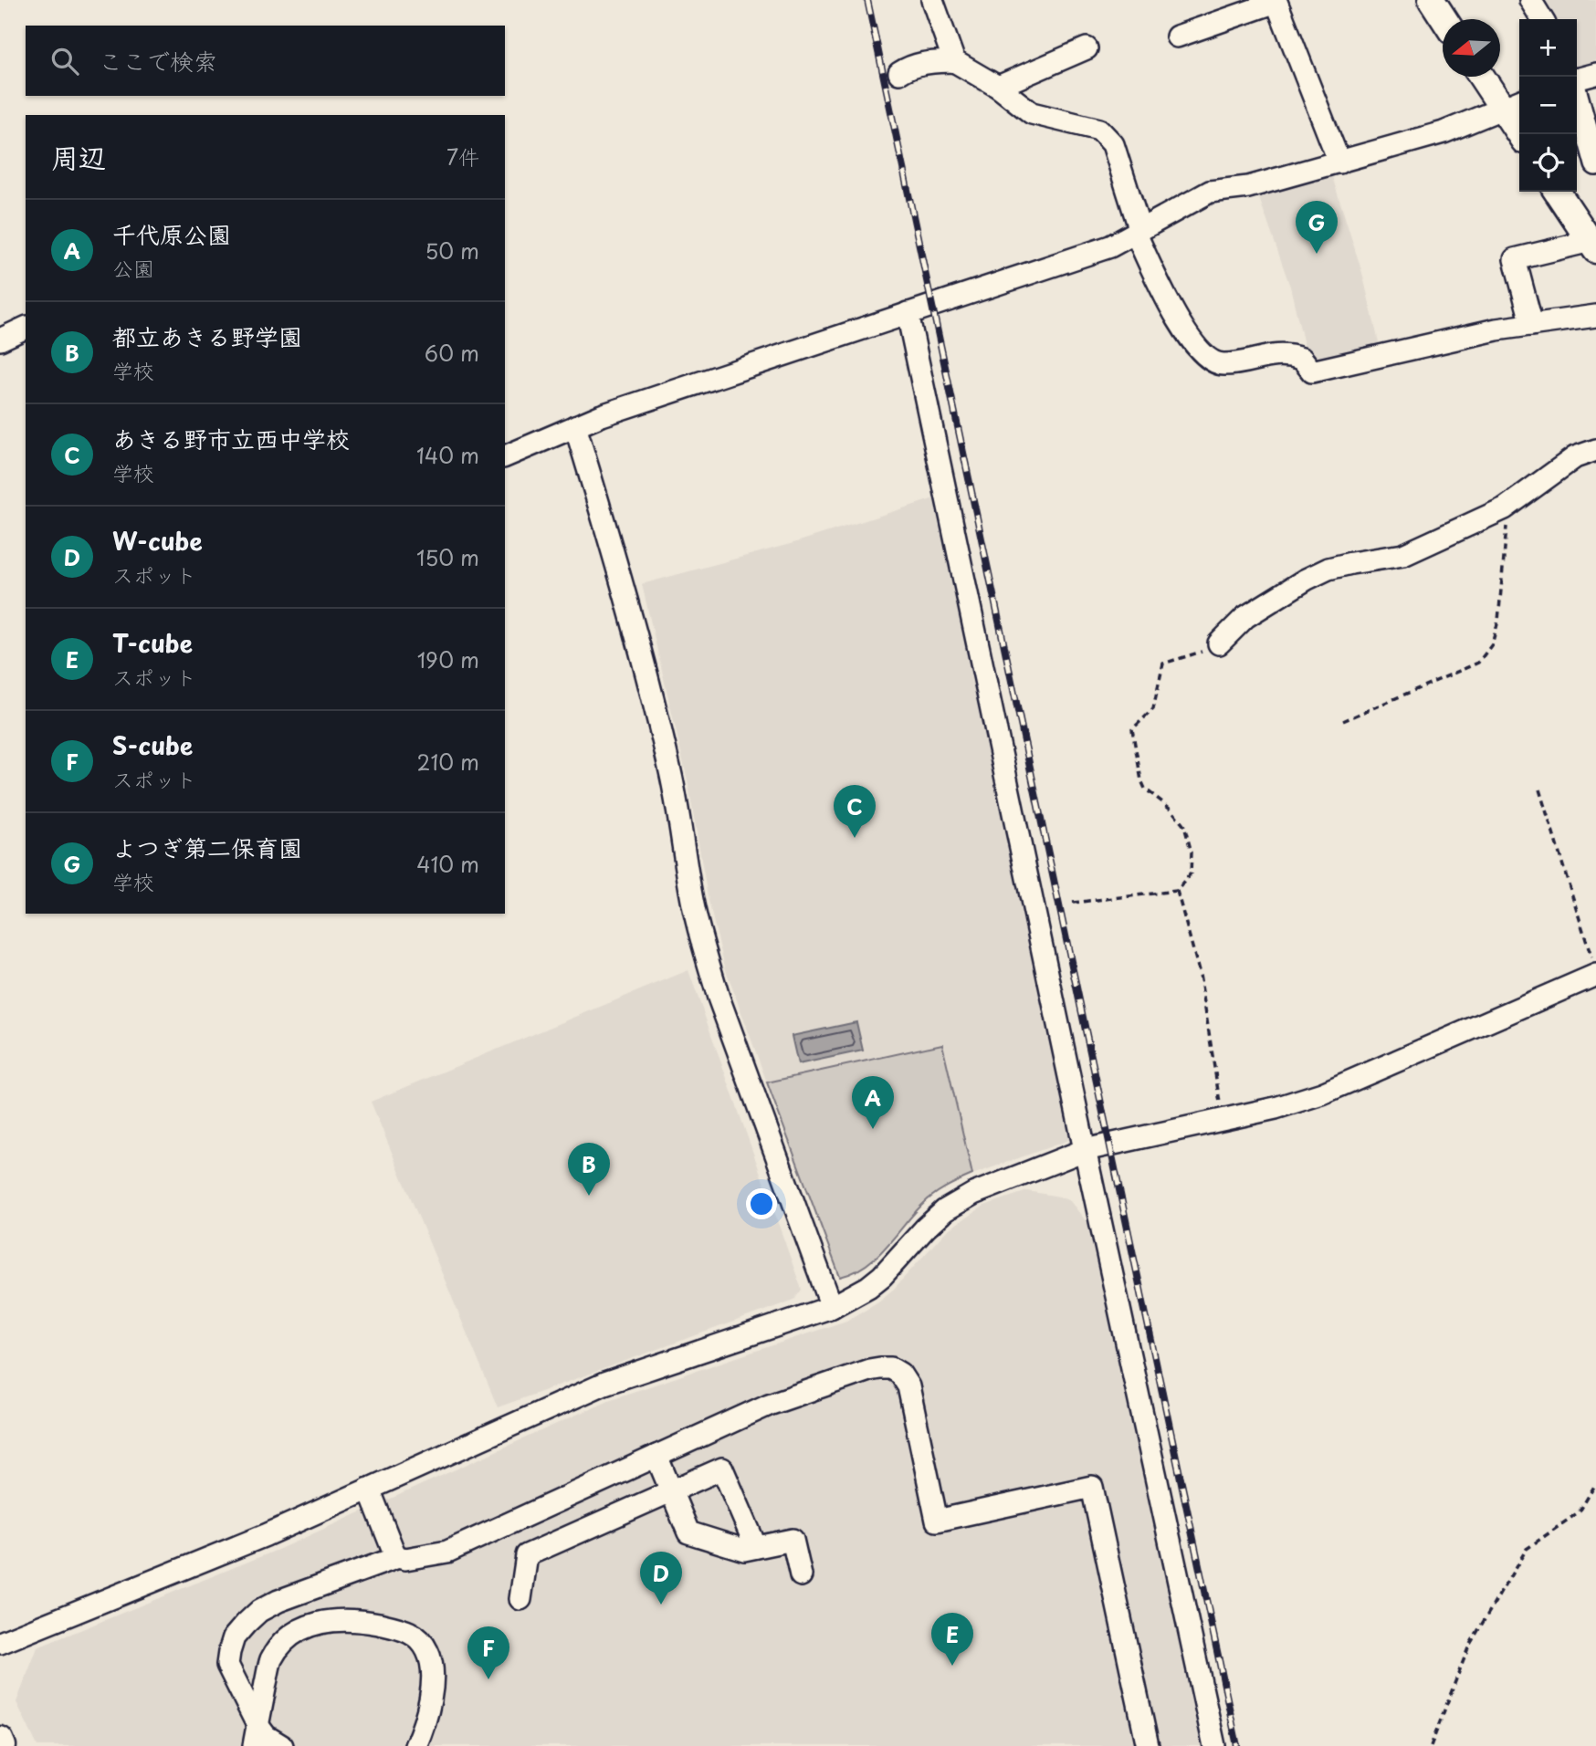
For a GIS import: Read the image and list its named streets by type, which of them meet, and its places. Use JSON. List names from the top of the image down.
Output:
{
  "north": "left",
  "page": {
    "map_buttons": ["+", "−"],
    "search": "ここで検索",
    "heading": ["周辺", "7件"],
    "list": [
      {
        "mark": "A",
        "name": "千代原公園",
        "note": "公園",
        "value": "50 m"
      },
      {
        "mark": "B",
        "name": "都立あきる野学園",
        "note": "学校",
        "value": "60 m"
      },
      {
        "mark": "C",
        "name": "あきる野市立西中学校",
        "note": "学校",
        "value": "140 m"
      },
      {
        "mark": "D",
        "name": "W-cube",
        "note": "スポット",
        "value": "150 m"
      },
      {
        "mark": "E",
        "name": "T-cube",
        "note": "スポット",
        "value": "190 m"
      },
      {
        "mark": "F",
        "name": "S-cube",
        "note": "スポット",
        "value": "210 m"
      },
      {
        "mark": "G",
        "name": "よつぎ第二保育園",
        "note": "学校",
        "value": "410 m"
      }
    ],
    "pins": [
      "G",
      "C",
      "A",
      "B",
      "D",
      "E",
      "F"
    ]
  }
}
